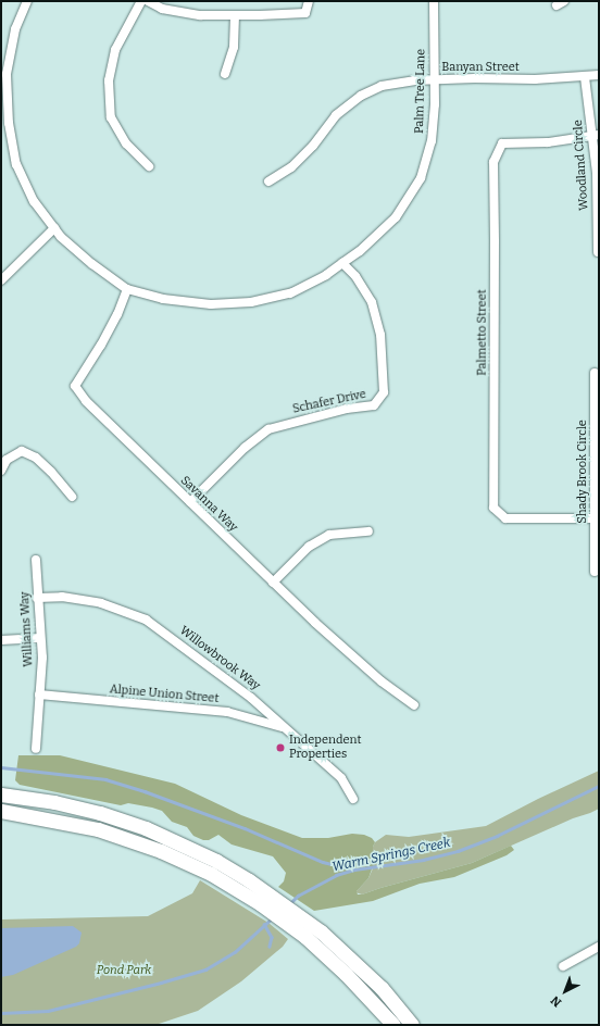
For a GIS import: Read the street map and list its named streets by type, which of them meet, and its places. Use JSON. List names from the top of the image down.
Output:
{
  "streets": {
    "street": [
      "Banyan Street",
      "Palm Tree Lane",
      "Woodland Circle",
      "Palmetto Street",
      "Schafer Drive",
      "Shady Brook Circle",
      "Savanna Way",
      "Williams Way",
      "Willowbrook Way",
      "Alpine Union Street"
    ]
  },
  "crossings": [
    ["Banyan Street", "Palm Tree Lane"],
    ["Banyan Street", "Woodland Circle"],
    ["Palm Tree Lane", "Schafer Drive"],
    ["Palm Tree Lane", "Savanna Way"],
    ["Woodland Circle", "Palmetto Street"],
    ["Palmetto Street", "Shady Brook Circle"],
    ["Schafer Drive", "Savanna Way"],
    ["Williams Way", "Willowbrook Way"],
    ["Williams Way", "Alpine Union Street"],
    ["Willowbrook Way", "Alpine Union Street"]
  ],
  "water": ["Warm Springs Creek"],
  "parks": ["Pond Park"],
  "places": ["Independent Properties"],
  "north": "bottom left"
}
